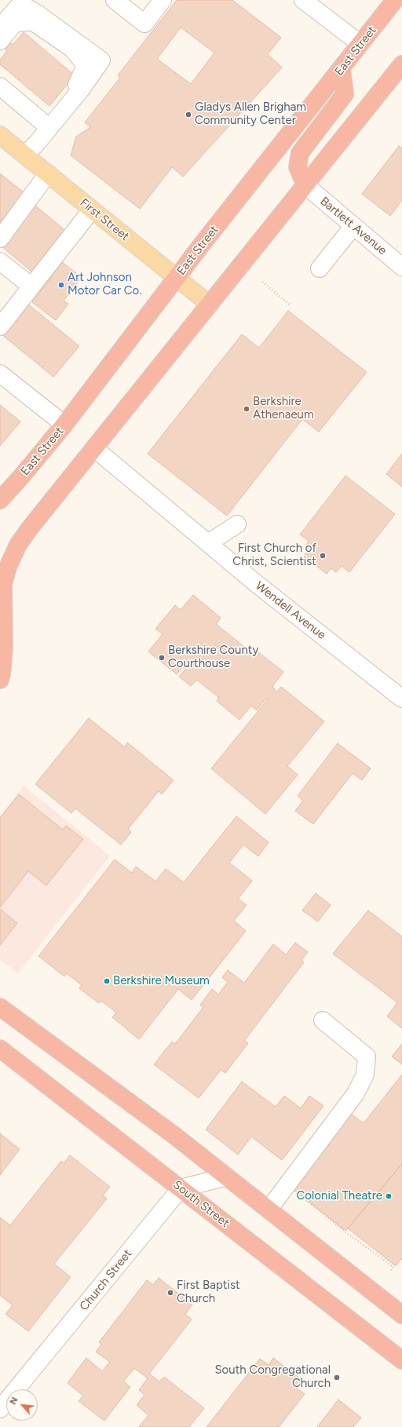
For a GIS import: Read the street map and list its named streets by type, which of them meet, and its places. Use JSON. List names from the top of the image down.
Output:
{
  "streets": {
    "highway": ["East Street", "South Street"],
    "main road": ["First Street"],
    "street": ["Bartlett Avenue", "Wendell Avenue", "Church Street"]
  },
  "crossings": [
    ["East Street", "First Street"],
    ["South Street", "Church Street"]
  ],
  "places": [
    "Gladys Allen Brigham Community Center",
    "Art Johnson Motor Car Co.",
    "Berkshire Athenaeum",
    "First Church of Christ, Scientist",
    "Berkshire County Courthouse",
    "Berkshire Museum",
    "Colonial Theatre",
    "First Baptist Church",
    "South Congregational Church"
  ],
  "north": "top left"
}
